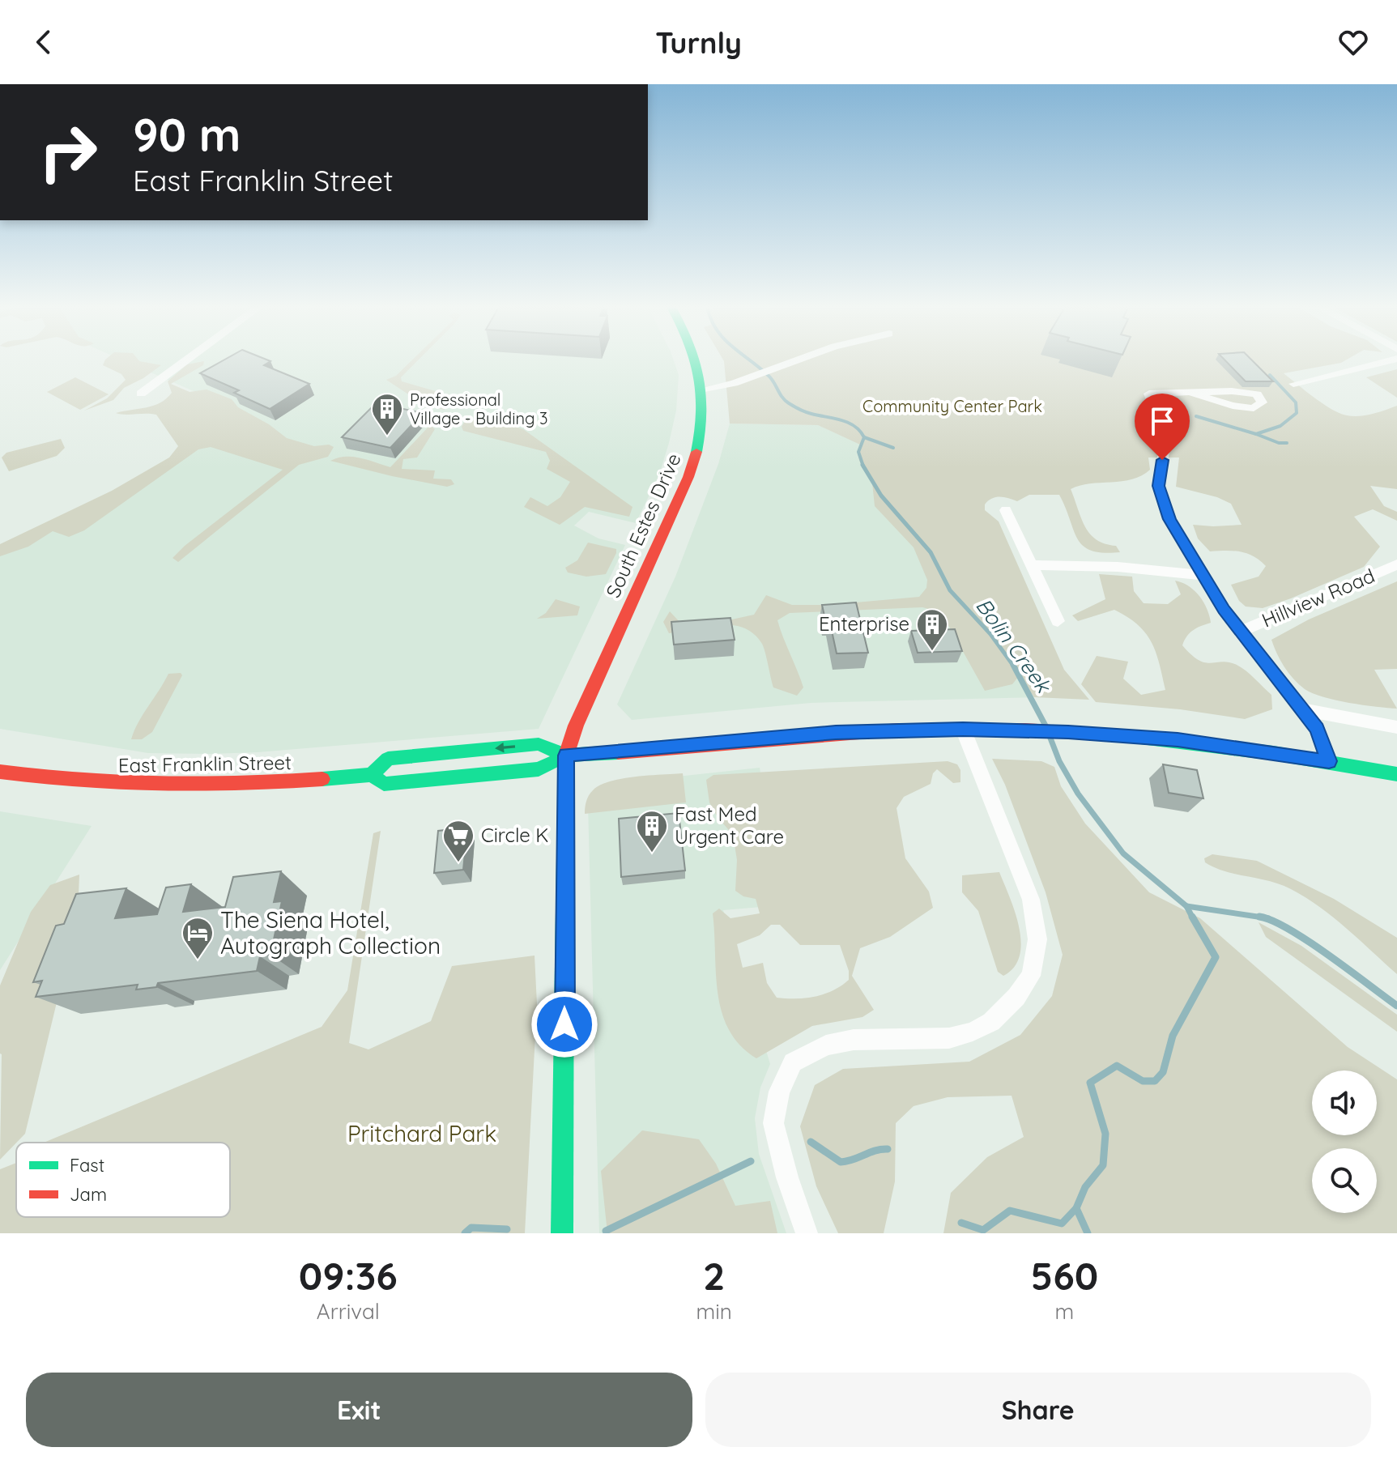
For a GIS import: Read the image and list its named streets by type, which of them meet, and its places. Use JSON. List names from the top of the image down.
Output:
{
  "streets": {
    "main road": ["South Estes Drive", "East Franklin Street"],
    "street": ["Hillview Road"]
  },
  "crossings": [
    ["South Estes Drive", "East Franklin Street"]
  ],
  "water": ["Bolin Creek"],
  "parks": ["Community Center Park", "Pritchard Park"],
  "places": {
    "building": ["Professional Village - Building 3", "Enterprise", "Fast Med Urgent Care"],
    "supermarket": ["Circle K"],
    "hotel": ["The Siena Hotel, Autograph Collection"]
  },
  "legend": ["Fast", "Jam"],
  "page": {
    "header": "Turnly",
    "turn": ["90 m", "East Franklin Street"],
    "eta": [
      "09:36",
      "Arrival",
      "2",
      "min",
      "560",
      "m"
    ],
    "buttons": ["Exit", "Share"]
  }
}
